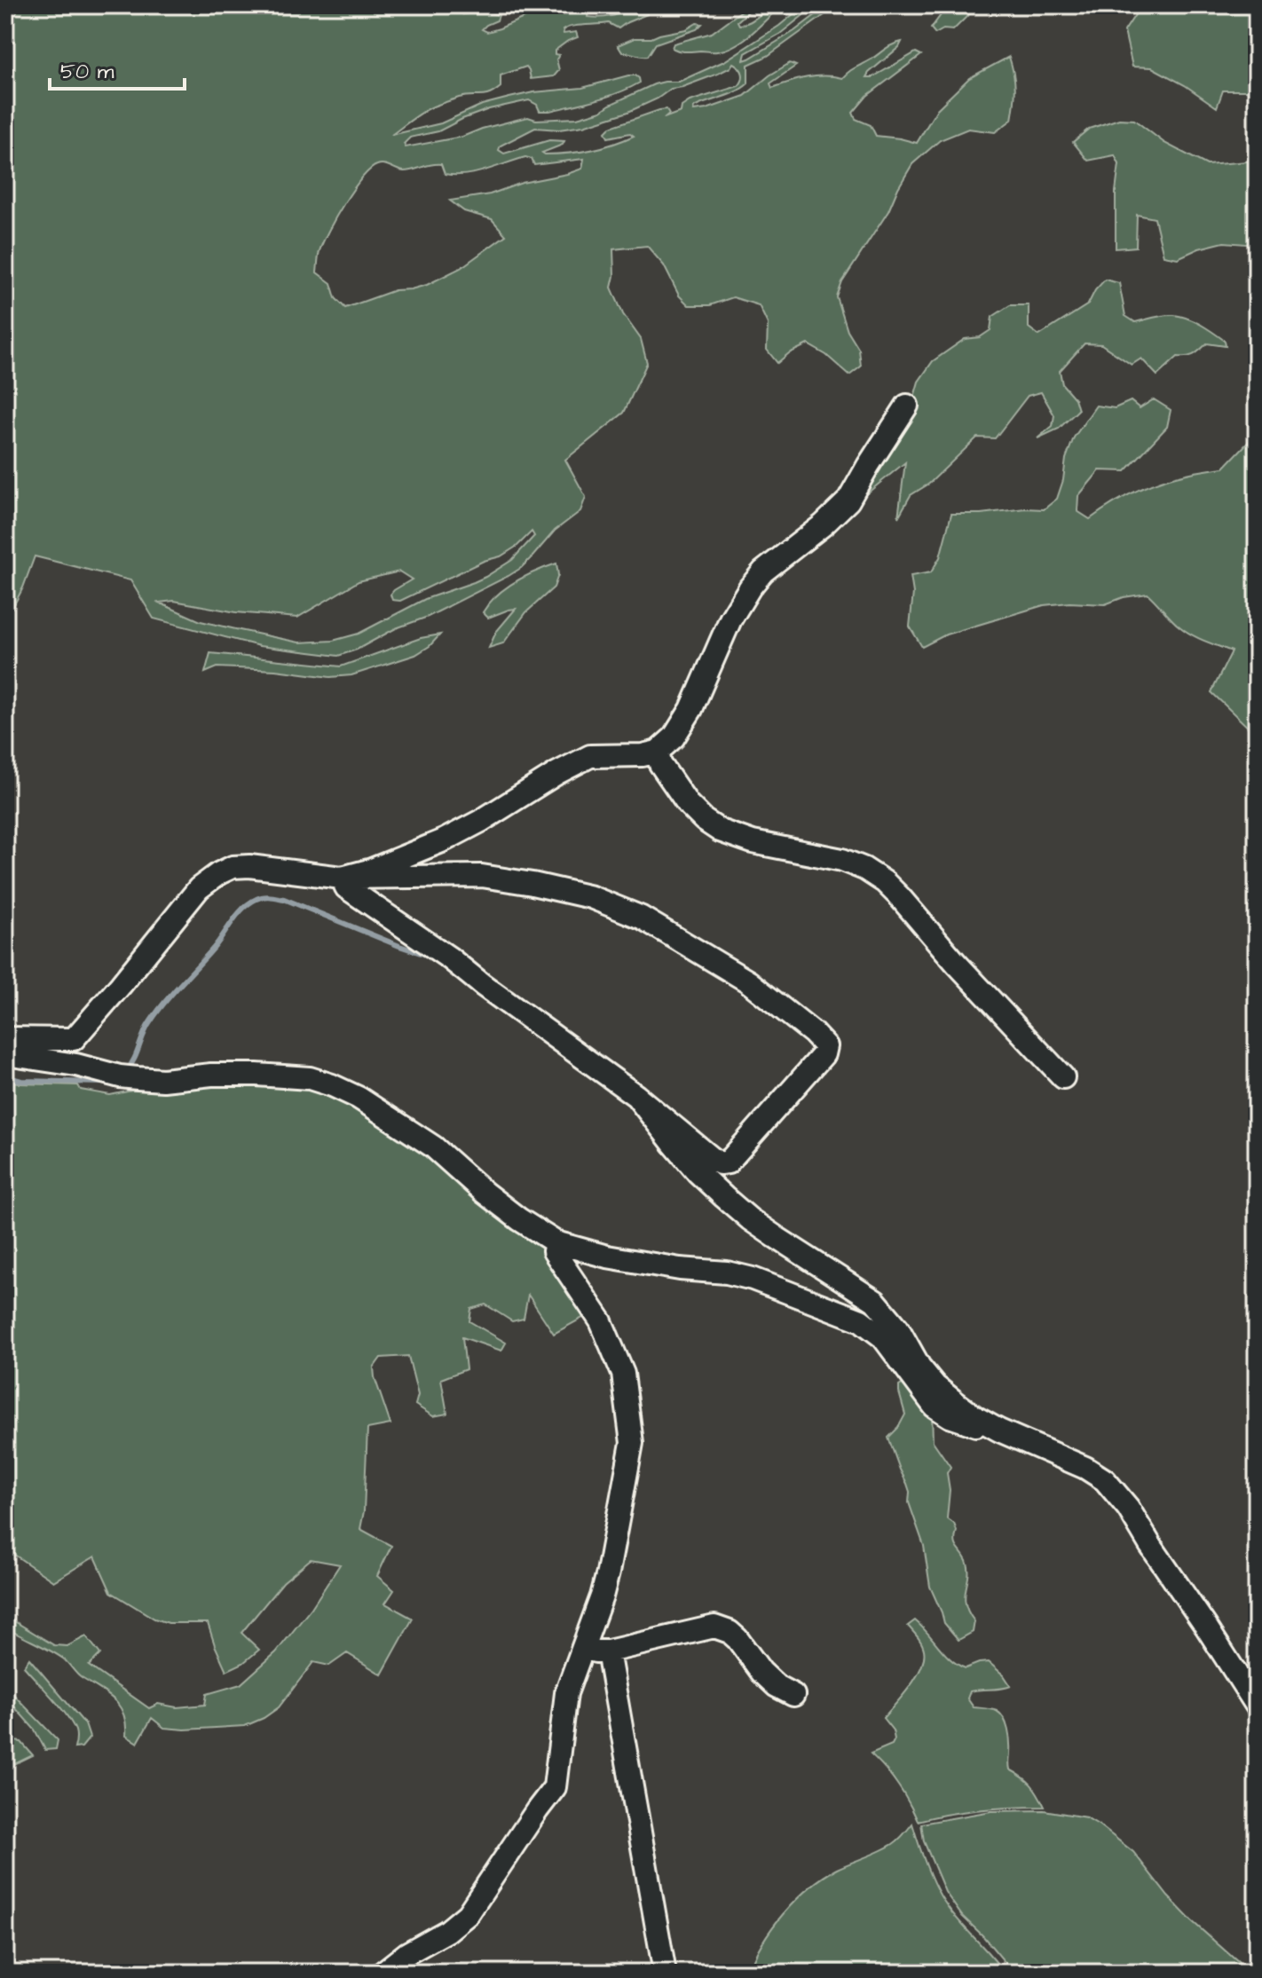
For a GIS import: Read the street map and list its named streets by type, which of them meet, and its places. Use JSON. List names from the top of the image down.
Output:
{
  "scale_bar": "50 m"
}
